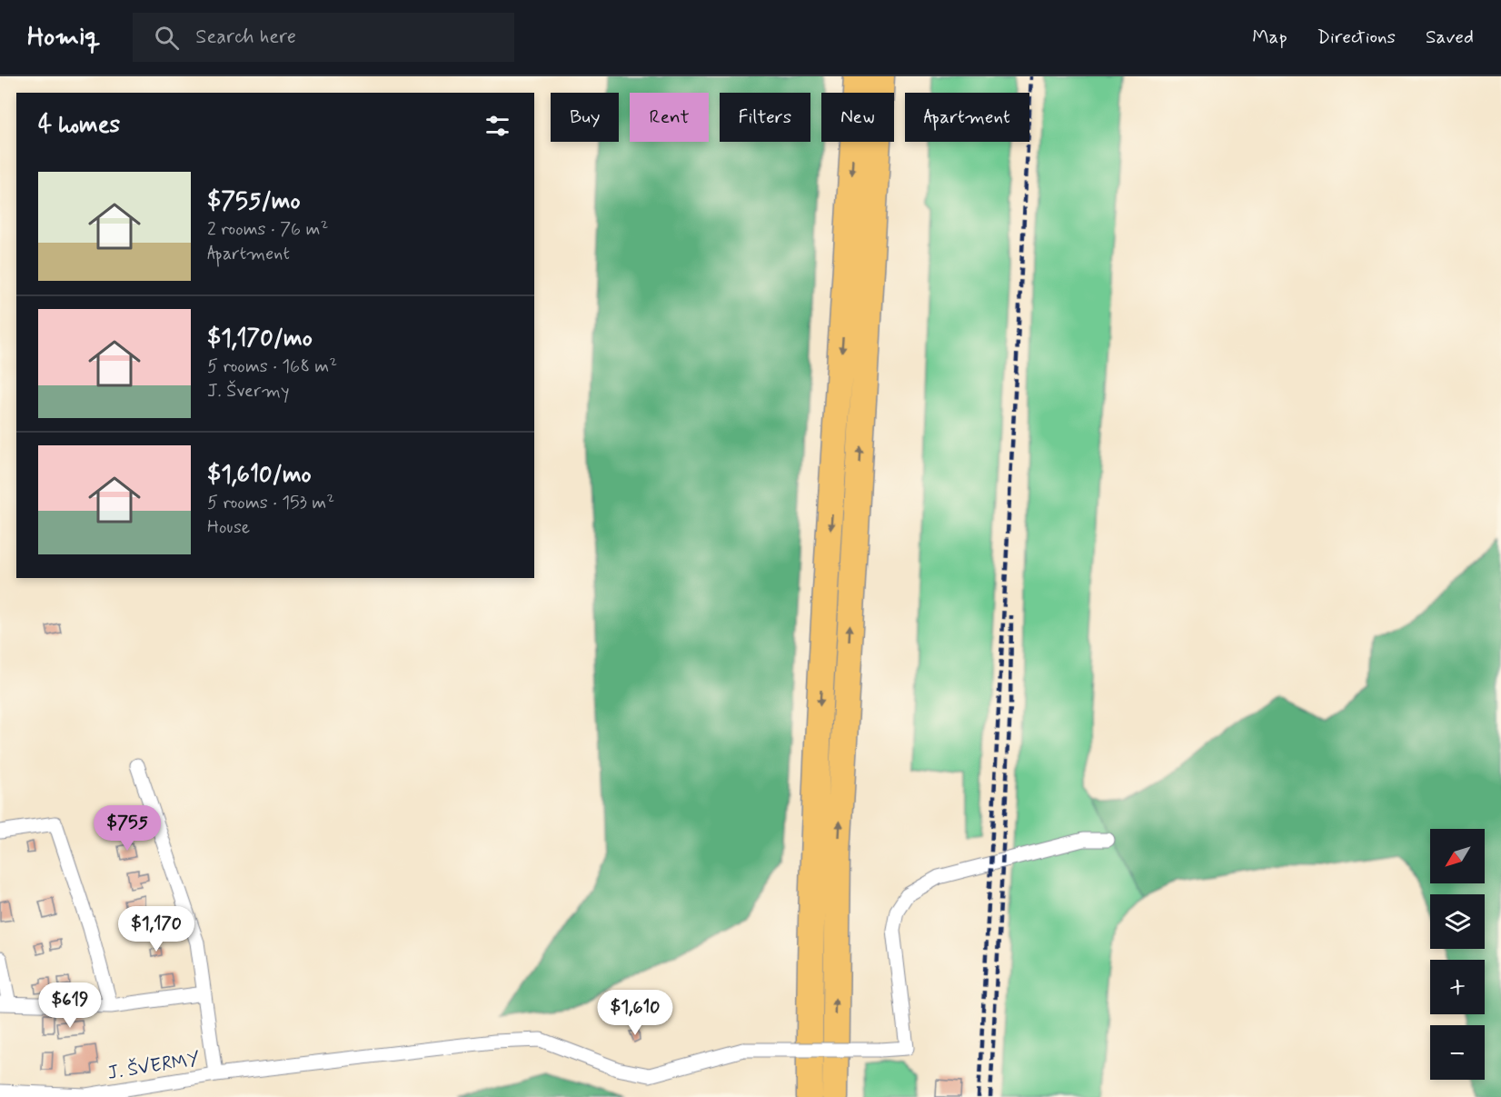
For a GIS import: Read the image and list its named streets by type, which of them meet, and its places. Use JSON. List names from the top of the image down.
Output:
{
  "streets": {
    "street": ["J. ŠVERMY"]
  },
  "north": "bottom left",
  "page": {
    "header": "Homiq",
    "search": "Search here",
    "nav": ["Map", "Directions", "Saved"],
    "chip": [
      "Buy",
      "Rent",
      "Filters",
      "New",
      "Apartment"
    ],
    "heading": "4 homes",
    "list": [
      {
        "name": "$755/mo",
        "note": "2 rooms · 76 m² · Apartment"
      },
      {
        "name": "$1,170/mo",
        "note": "5 rooms · 168 m² · J. Švermy"
      },
      {
        "name": "$1,610/mo",
        "note": "5 rooms · 153 m² · House"
      }
    ],
    "price": [
      "$755",
      "$1,170",
      "$619",
      "$1,610"
    ],
    "map_buttons": ["+", "−"]
  }
}
